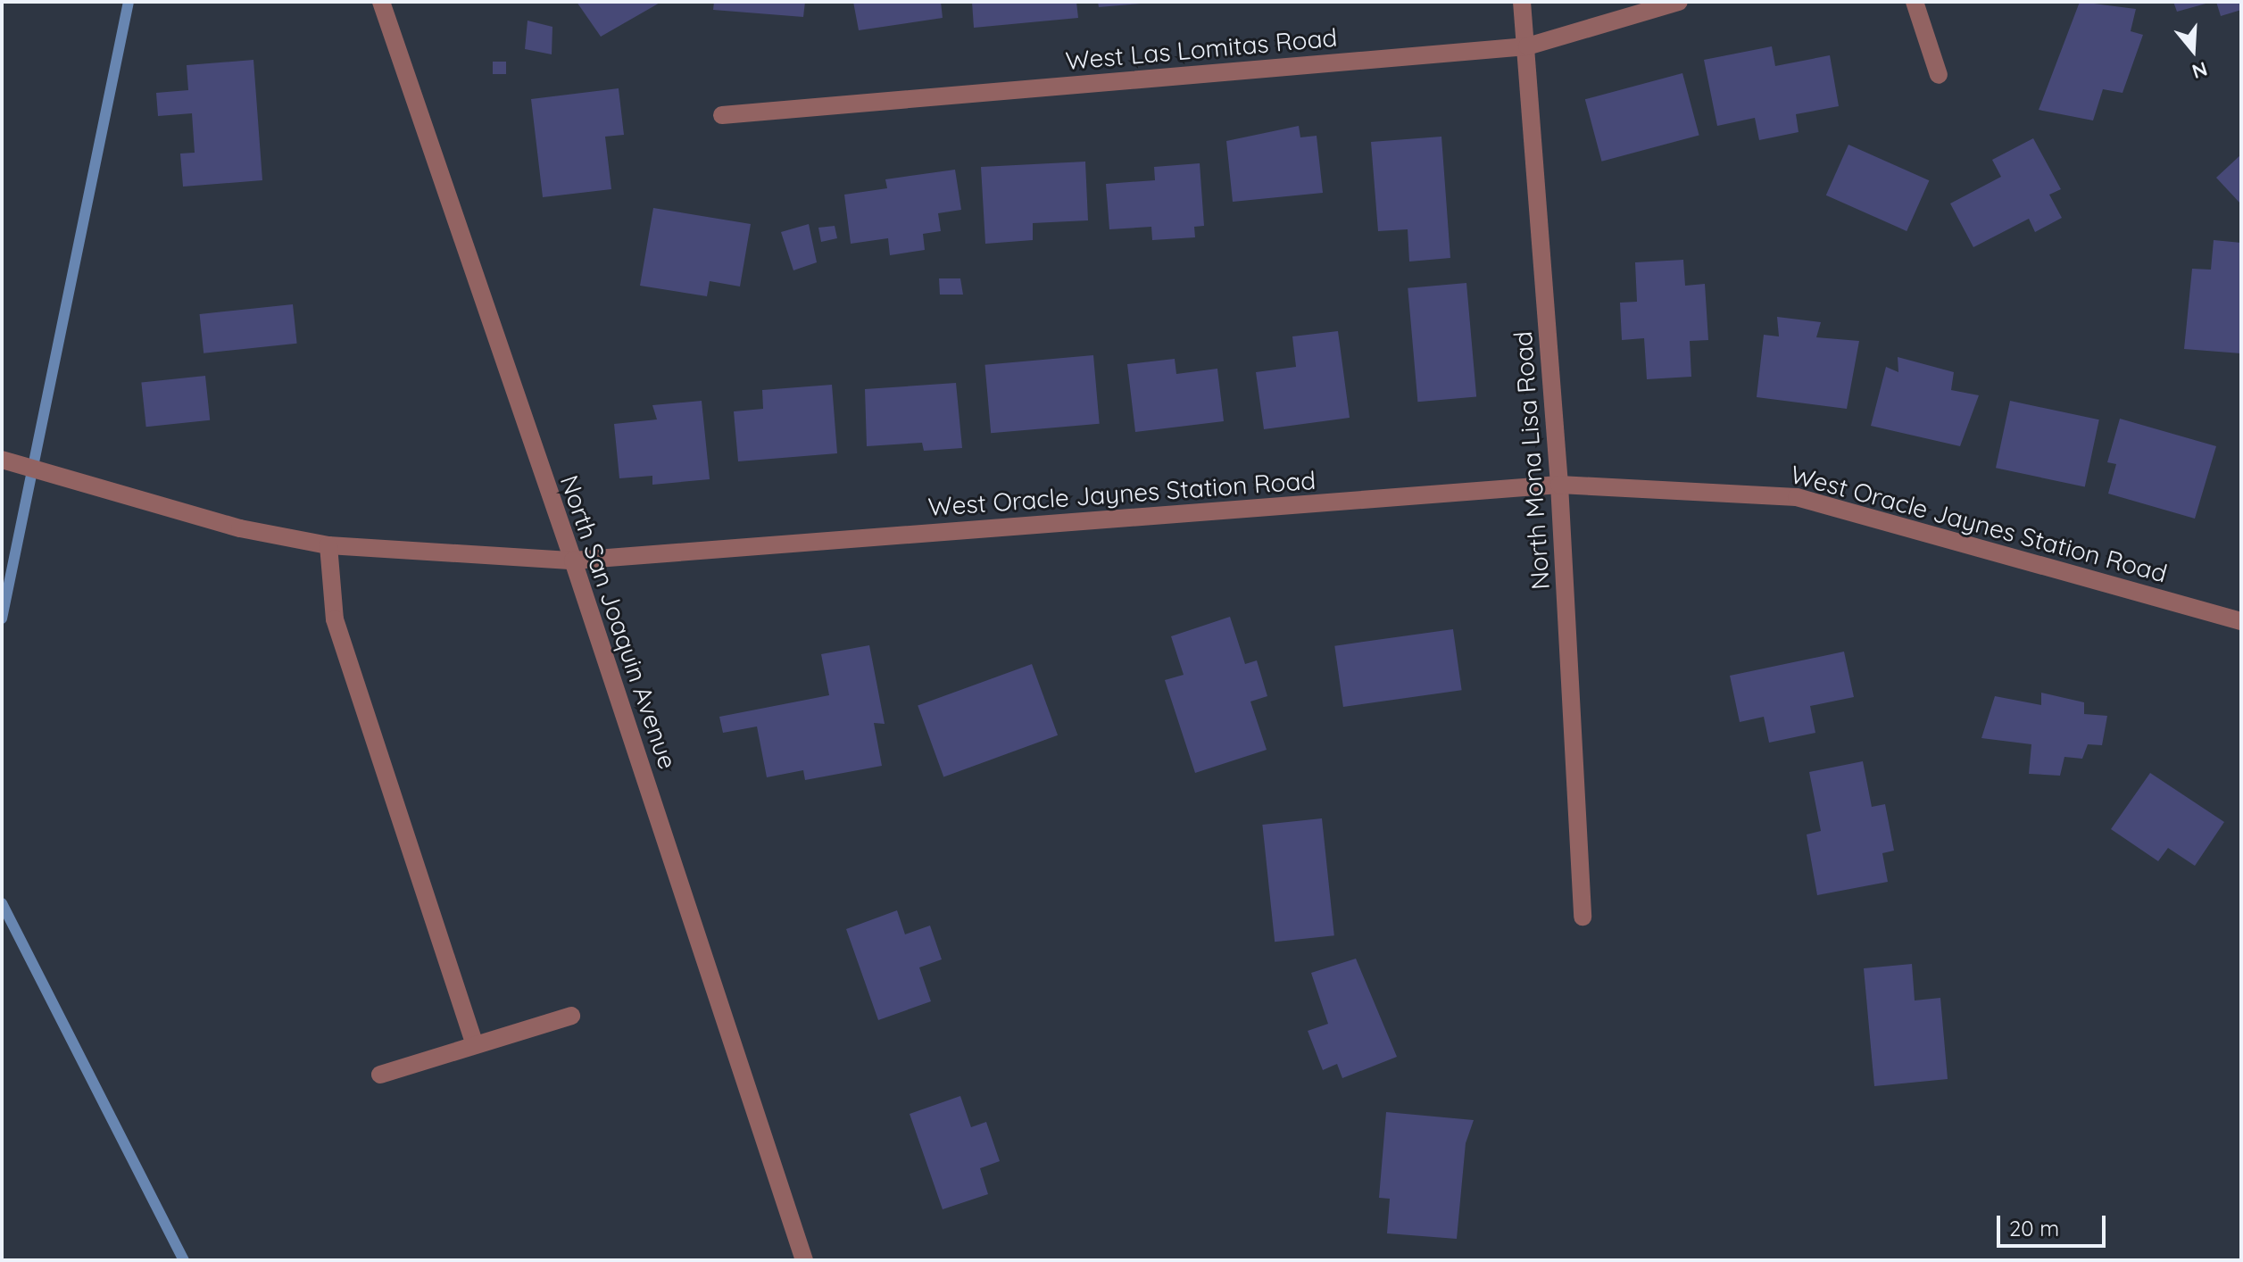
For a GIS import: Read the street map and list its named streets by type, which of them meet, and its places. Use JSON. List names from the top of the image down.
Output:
{
  "streets": {
    "street": [
      "West Las Lomitas Road",
      "North Mona Lisa Road",
      "West Oracle Jaynes Station Road",
      "North San Joaquin Avenue"
    ]
  },
  "crossings": [
    ["West Las Lomitas Road", "North Mona Lisa Road"],
    ["North Mona Lisa Road", "West Oracle Jaynes Station Road"],
    ["West Oracle Jaynes Station Road", "North San Joaquin Avenue"]
  ],
  "scale_bar": "20 m",
  "north": "bottom"
}
